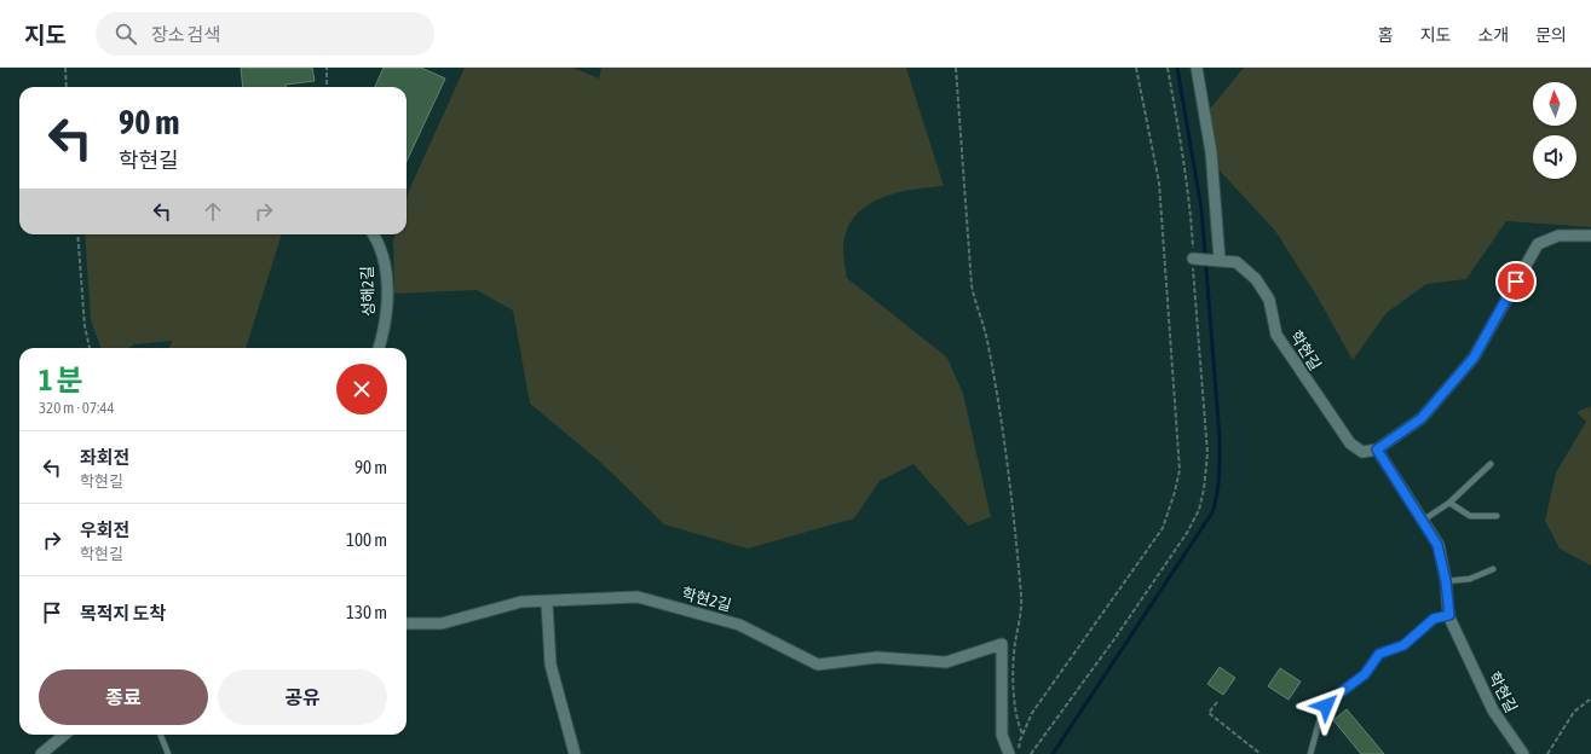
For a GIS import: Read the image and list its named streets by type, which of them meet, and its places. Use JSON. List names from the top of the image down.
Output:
{
  "streets": {
    "street": ["성해2길", "학현길", "학현2길"]
  },
  "north": "top",
  "page": {
    "header": "지도",
    "search": "장소 검색",
    "nav": [
      "홈",
      "지도",
      "소개",
      "문의"
    ],
    "turn": ["90 m", "학현길"],
    "heading": ["1 분", "320 m · 07:44"],
    "list": [
      {
        "name": "좌회전",
        "note": "학현길",
        "value": "90 m"
      },
      {
        "name": "우회전",
        "note": "학현길",
        "value": "100 m"
      },
      {
        "name": "목적지 도착",
        "value": "130 m"
      }
    ],
    "buttons": ["종료", "공유"]
  }
}
